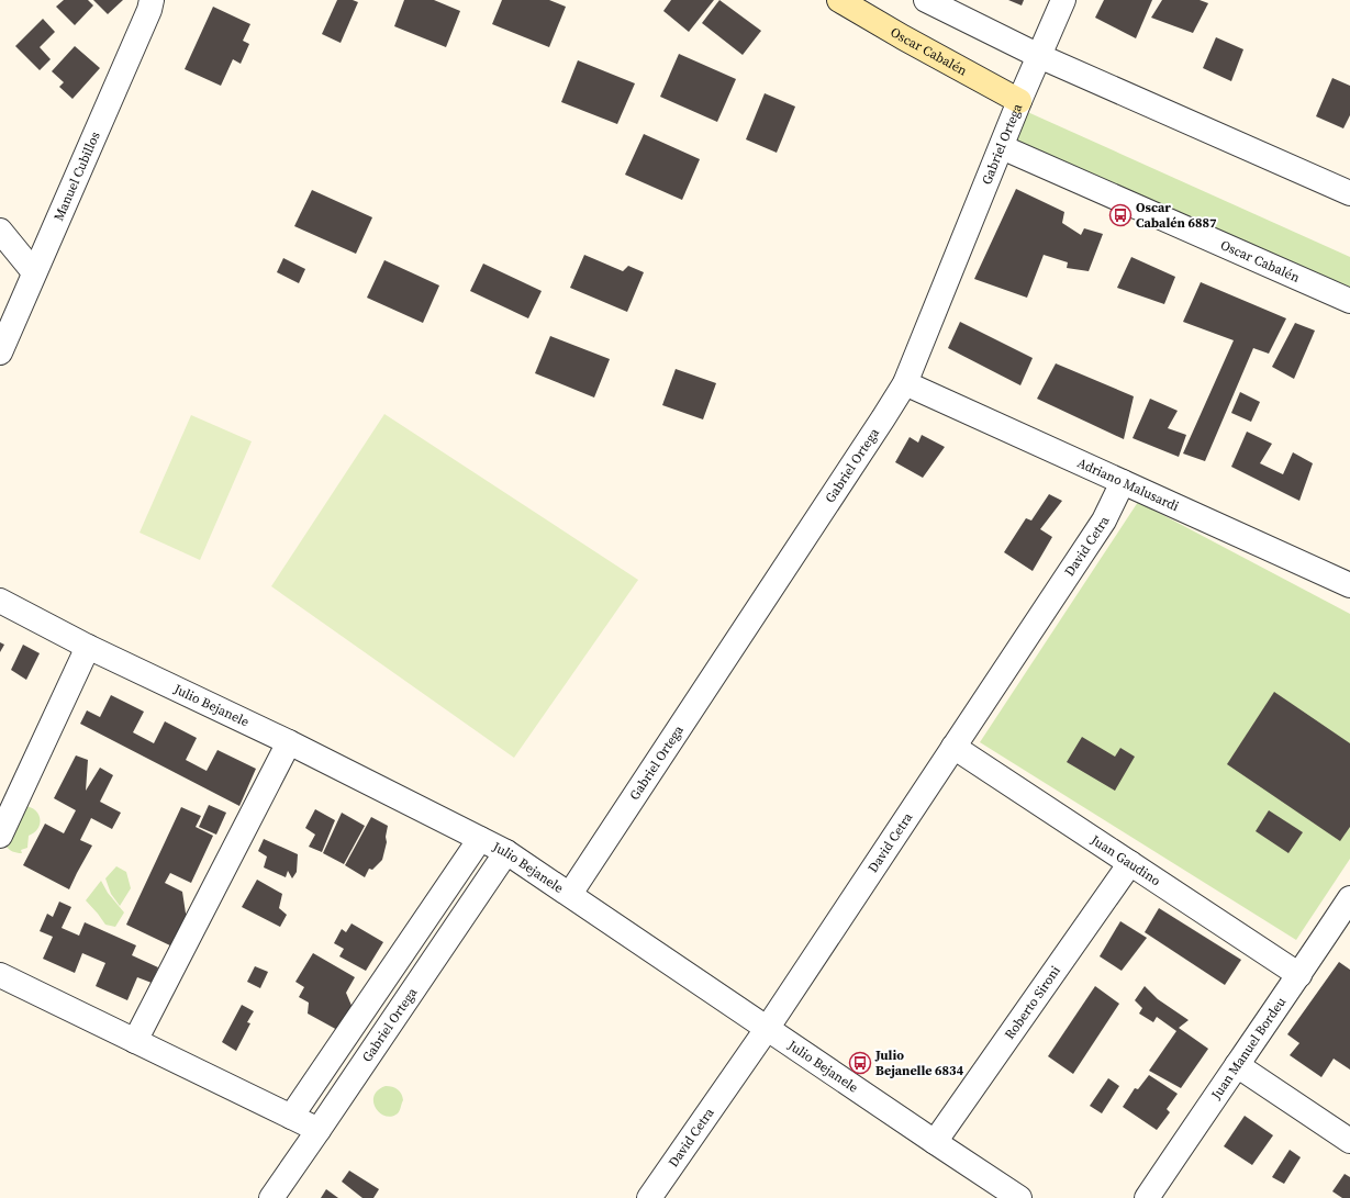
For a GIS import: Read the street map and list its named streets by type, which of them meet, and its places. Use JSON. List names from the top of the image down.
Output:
{
  "streets": {
    "main road": ["Oscar Cabalén"],
    "street": [
      "Gabriel Ortega",
      "Manuel Cubillos",
      "Adriano Malusardi",
      "David Cetra",
      "Julio Bejanele",
      "Juan Gaudino",
      "Roberto Sironi",
      "Juan Manuel Bordeu"
    ]
  },
  "crossings": [
    ["Oscar Cabalén", "Gabriel Ortega"],
    ["Gabriel Ortega", "Adriano Malusardi"],
    ["Gabriel Ortega", "Julio Bejanele"],
    ["Adriano Malusardi", "David Cetra"],
    ["David Cetra", "Julio Bejanele"],
    ["David Cetra", "Juan Gaudino"],
    ["Julio Bejanele", "Roberto Sironi"],
    ["Juan Gaudino", "Roberto Sironi"],
    ["Juan Gaudino", "Juan Manuel Bordeu"]
  ],
  "places": {
    "bus stop": ["Oscar Cabalén 6887", "Julio Bejanelle 6834"]
  }
}
